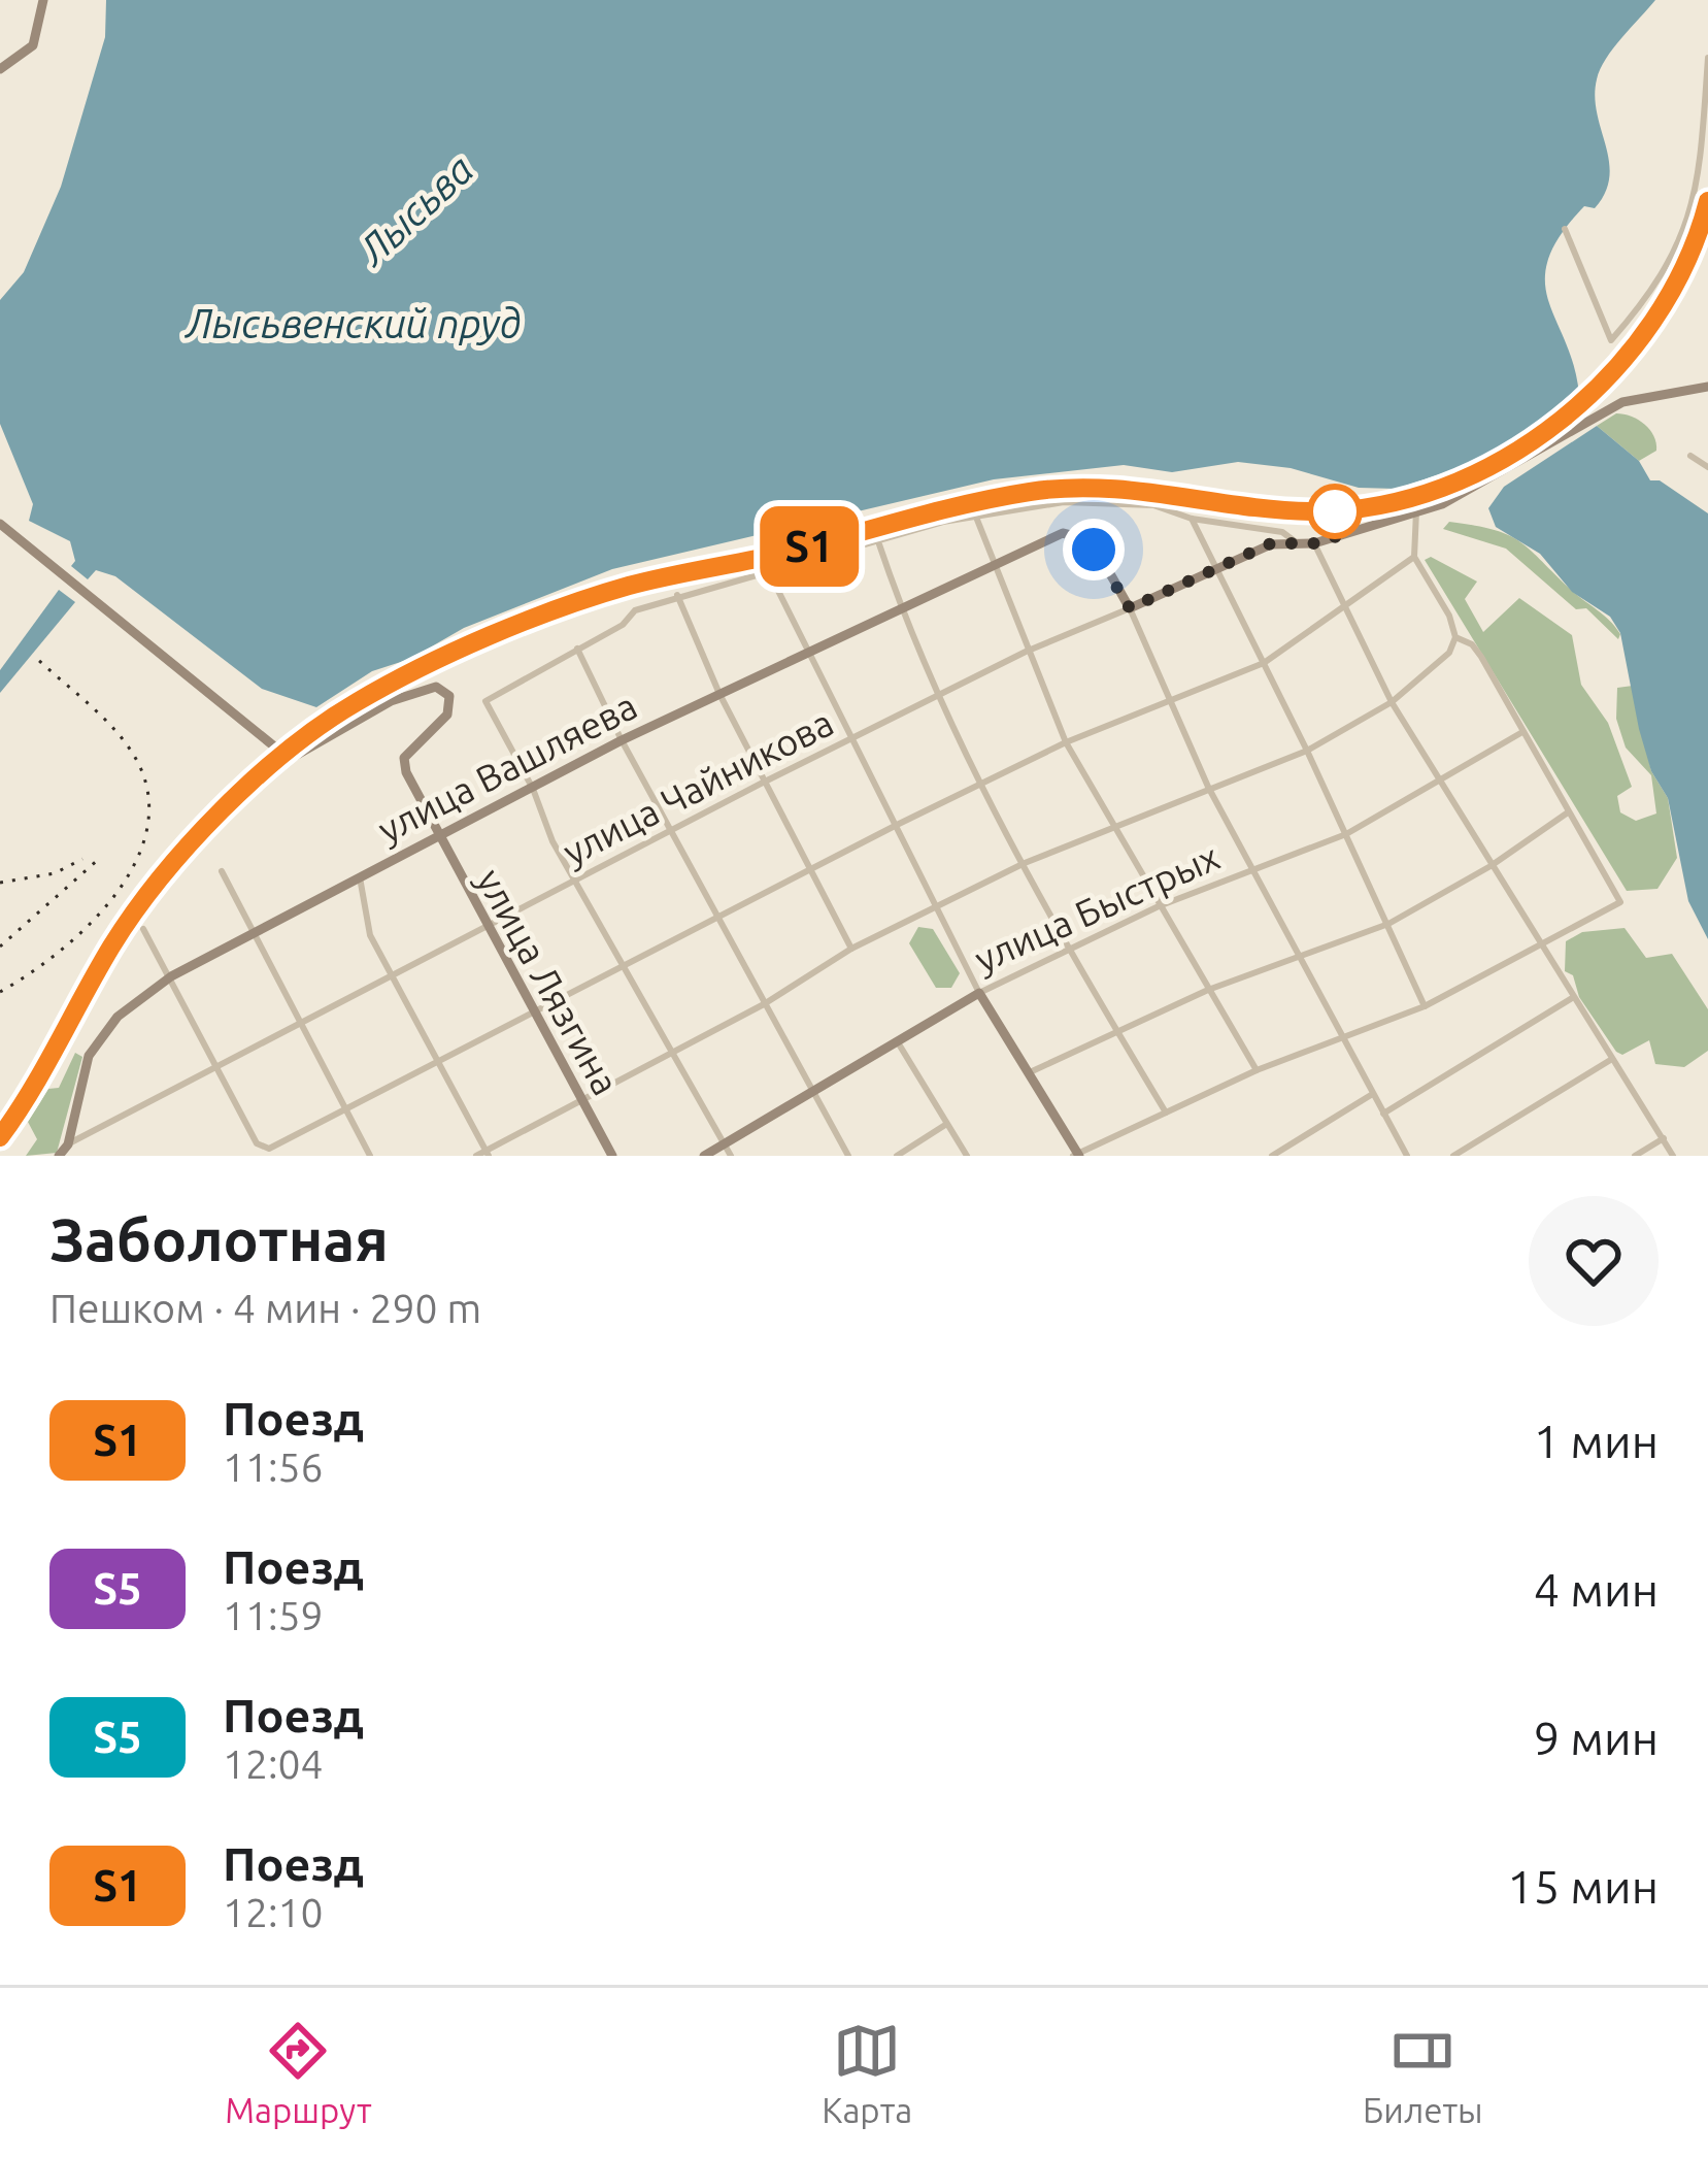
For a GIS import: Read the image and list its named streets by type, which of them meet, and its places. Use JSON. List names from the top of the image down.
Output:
{
  "streets": {
    "street": [
      "улица Вашляева",
      "улица Чайникова",
      "улица Быстрых",
      "улица Лязгина"
    ]
  },
  "crossings": [
    ["улица Вашляева", "улица Чайникова"],
    ["улица Вашляева", "улица Лязгина"],
    ["улица Чайникова", "улица Лязгина"]
  ],
  "water": ["Лысьва", "Лысьвенский пруд"],
  "page": {
    "on_map": "S1",
    "heading": ["Заболотная", "Пешком · 4 мин · 290 m"],
    "list": [
      {
        "mark": "S1",
        "name": "Поезд",
        "note": "11:56",
        "value": "1 мин"
      },
      {
        "mark": "S5",
        "name": "Поезд",
        "note": "11:59",
        "value": "4 мин"
      },
      {
        "mark": "S5",
        "name": "Поезд",
        "note": "12:04",
        "value": "9 мин"
      },
      {
        "mark": "S1",
        "name": "Поезд",
        "note": "12:10",
        "value": "15 мин"
      }
    ],
    "tabs": ["Маршрут", "Карта", "Билеты"]
  }
}
